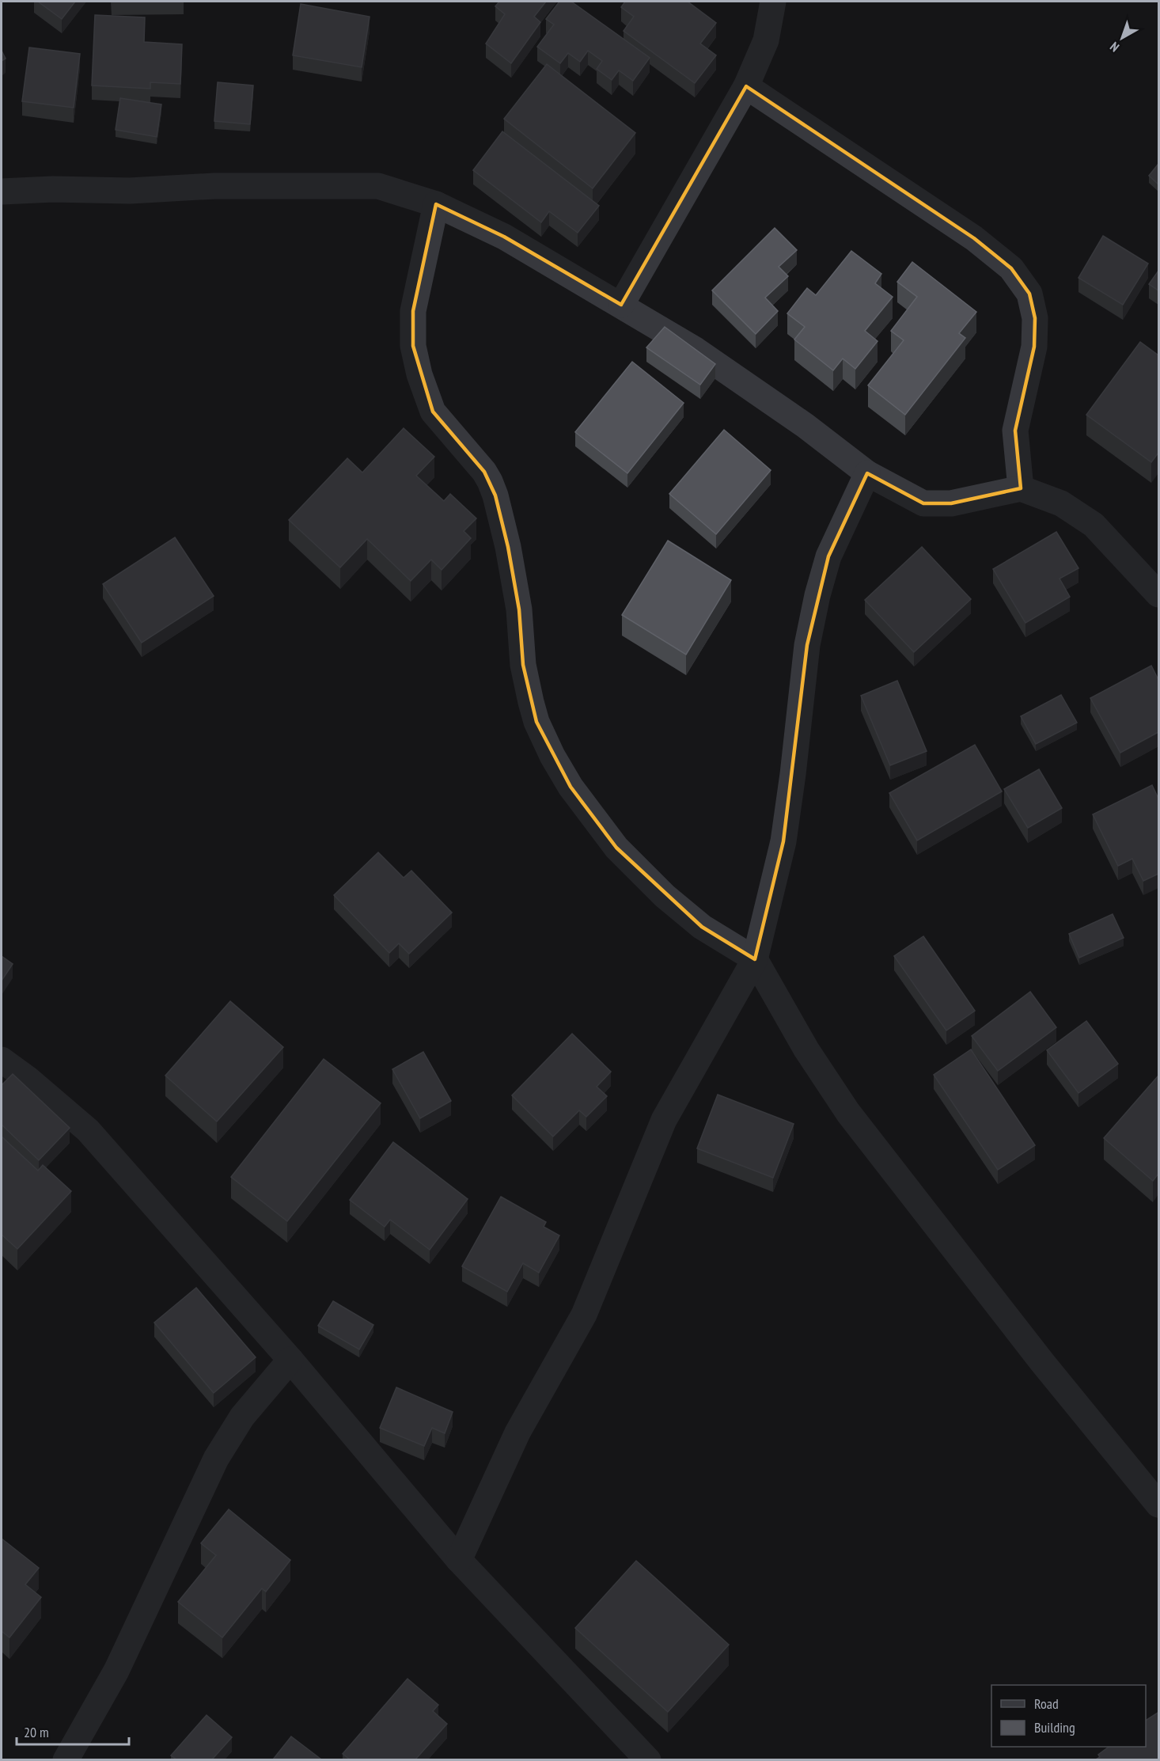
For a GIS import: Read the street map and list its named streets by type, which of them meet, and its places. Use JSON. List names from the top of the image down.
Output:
{
  "legend": ["Road", "Building"],
  "scale_bar": "20 m",
  "north": "bottom left"
}
